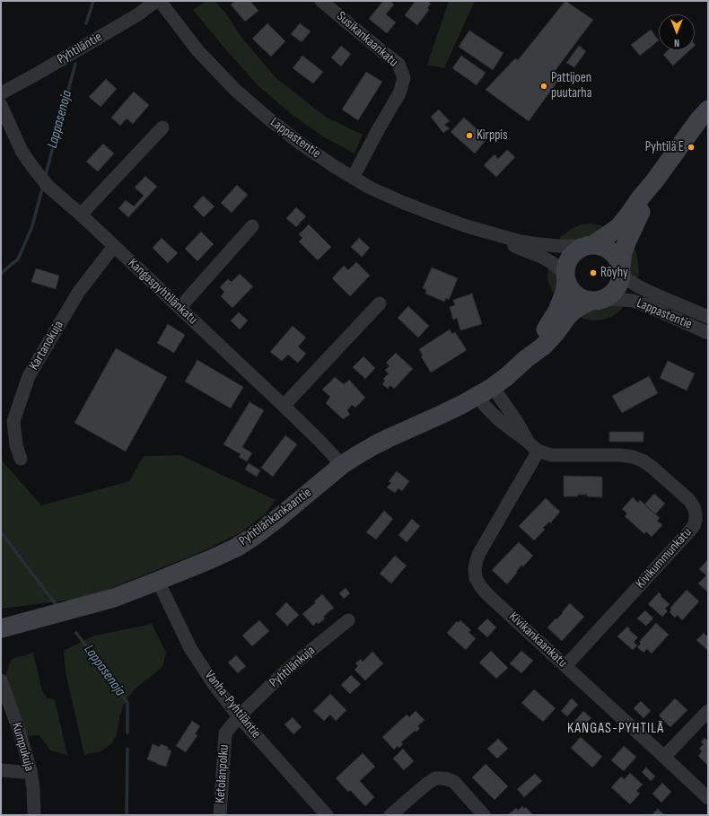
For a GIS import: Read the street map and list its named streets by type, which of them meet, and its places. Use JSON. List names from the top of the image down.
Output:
{
  "streets": {
    "street": [
      "Susikankaankatu",
      "Pyhtiläntie",
      "Lappastentie",
      "Kangaspyhtilänkatu",
      "Kartanokuja",
      "Pyhtilänkankaantie",
      "Kivikummunkatu",
      "Kivikankaankatu",
      "Pyhtilänkuja",
      "Vanha-Pyhtiläntie",
      "Kumpukuja",
      "Ketolanpolku"
    ]
  },
  "crossings": [
    ["Susikankaankatu", "Lappastentie"],
    ["Lappastentie", "Pyhtilänkankaantie"],
    ["Kangaspyhtilänkatu", "Kartanokuja"],
    ["Kangaspyhtilänkatu", "Pyhtilänkankaantie"],
    ["Pyhtilänkankaantie", "Kivikummunkatu"],
    ["Pyhtilänkankaantie", "Vanha-Pyhtiläntie"],
    ["Kivikummunkatu", "Kivikankaankatu"],
    ["Pyhtilänkuja", "Vanha-Pyhtiläntie"],
    ["Pyhtilänkuja", "Ketolanpolku"],
    ["Vanha-Pyhtiläntie", "Ketolanpolku"]
  ],
  "districts": ["KANGAS-PYHTILÄ"],
  "water": ["Lappasenoja"],
  "places": [
    "Pattijoen puutarha",
    "Kirppis",
    "Pyhtilä E",
    "Röyhy"
  ],
  "north": "bottom"
}
